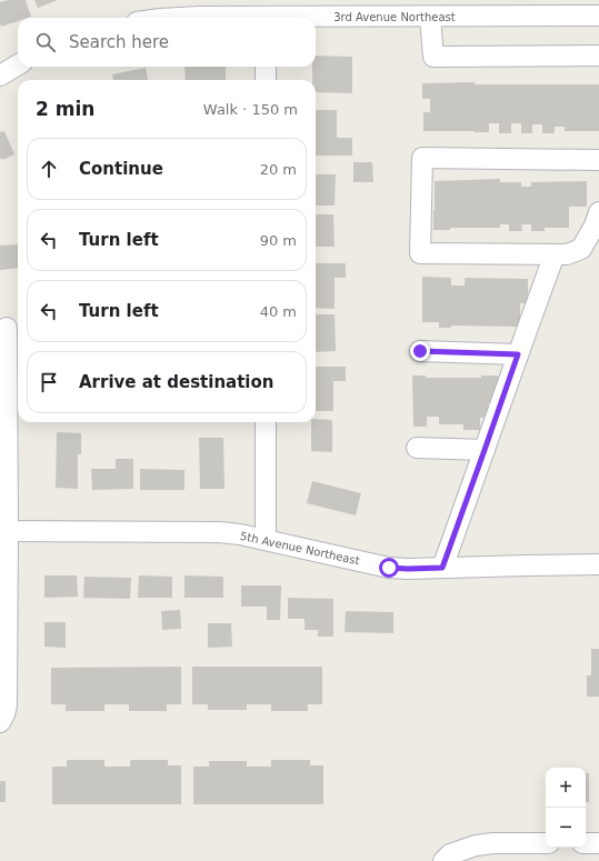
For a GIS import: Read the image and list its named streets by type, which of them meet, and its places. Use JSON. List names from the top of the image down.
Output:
{
  "streets": {
    "street": ["3rd Avenue Northeast", "5th Avenue Northeast"]
  },
  "page": {
    "search": "Search here",
    "heading": ["2 min", "Walk · 150 m"],
    "list": [
      ["Continue", "20 m"],
      ["Turn left", "90 m"],
      ["Turn left", "40 m"],
      "Arrive at destination"
    ],
    "map_buttons": ["+", "−"]
  }
}
